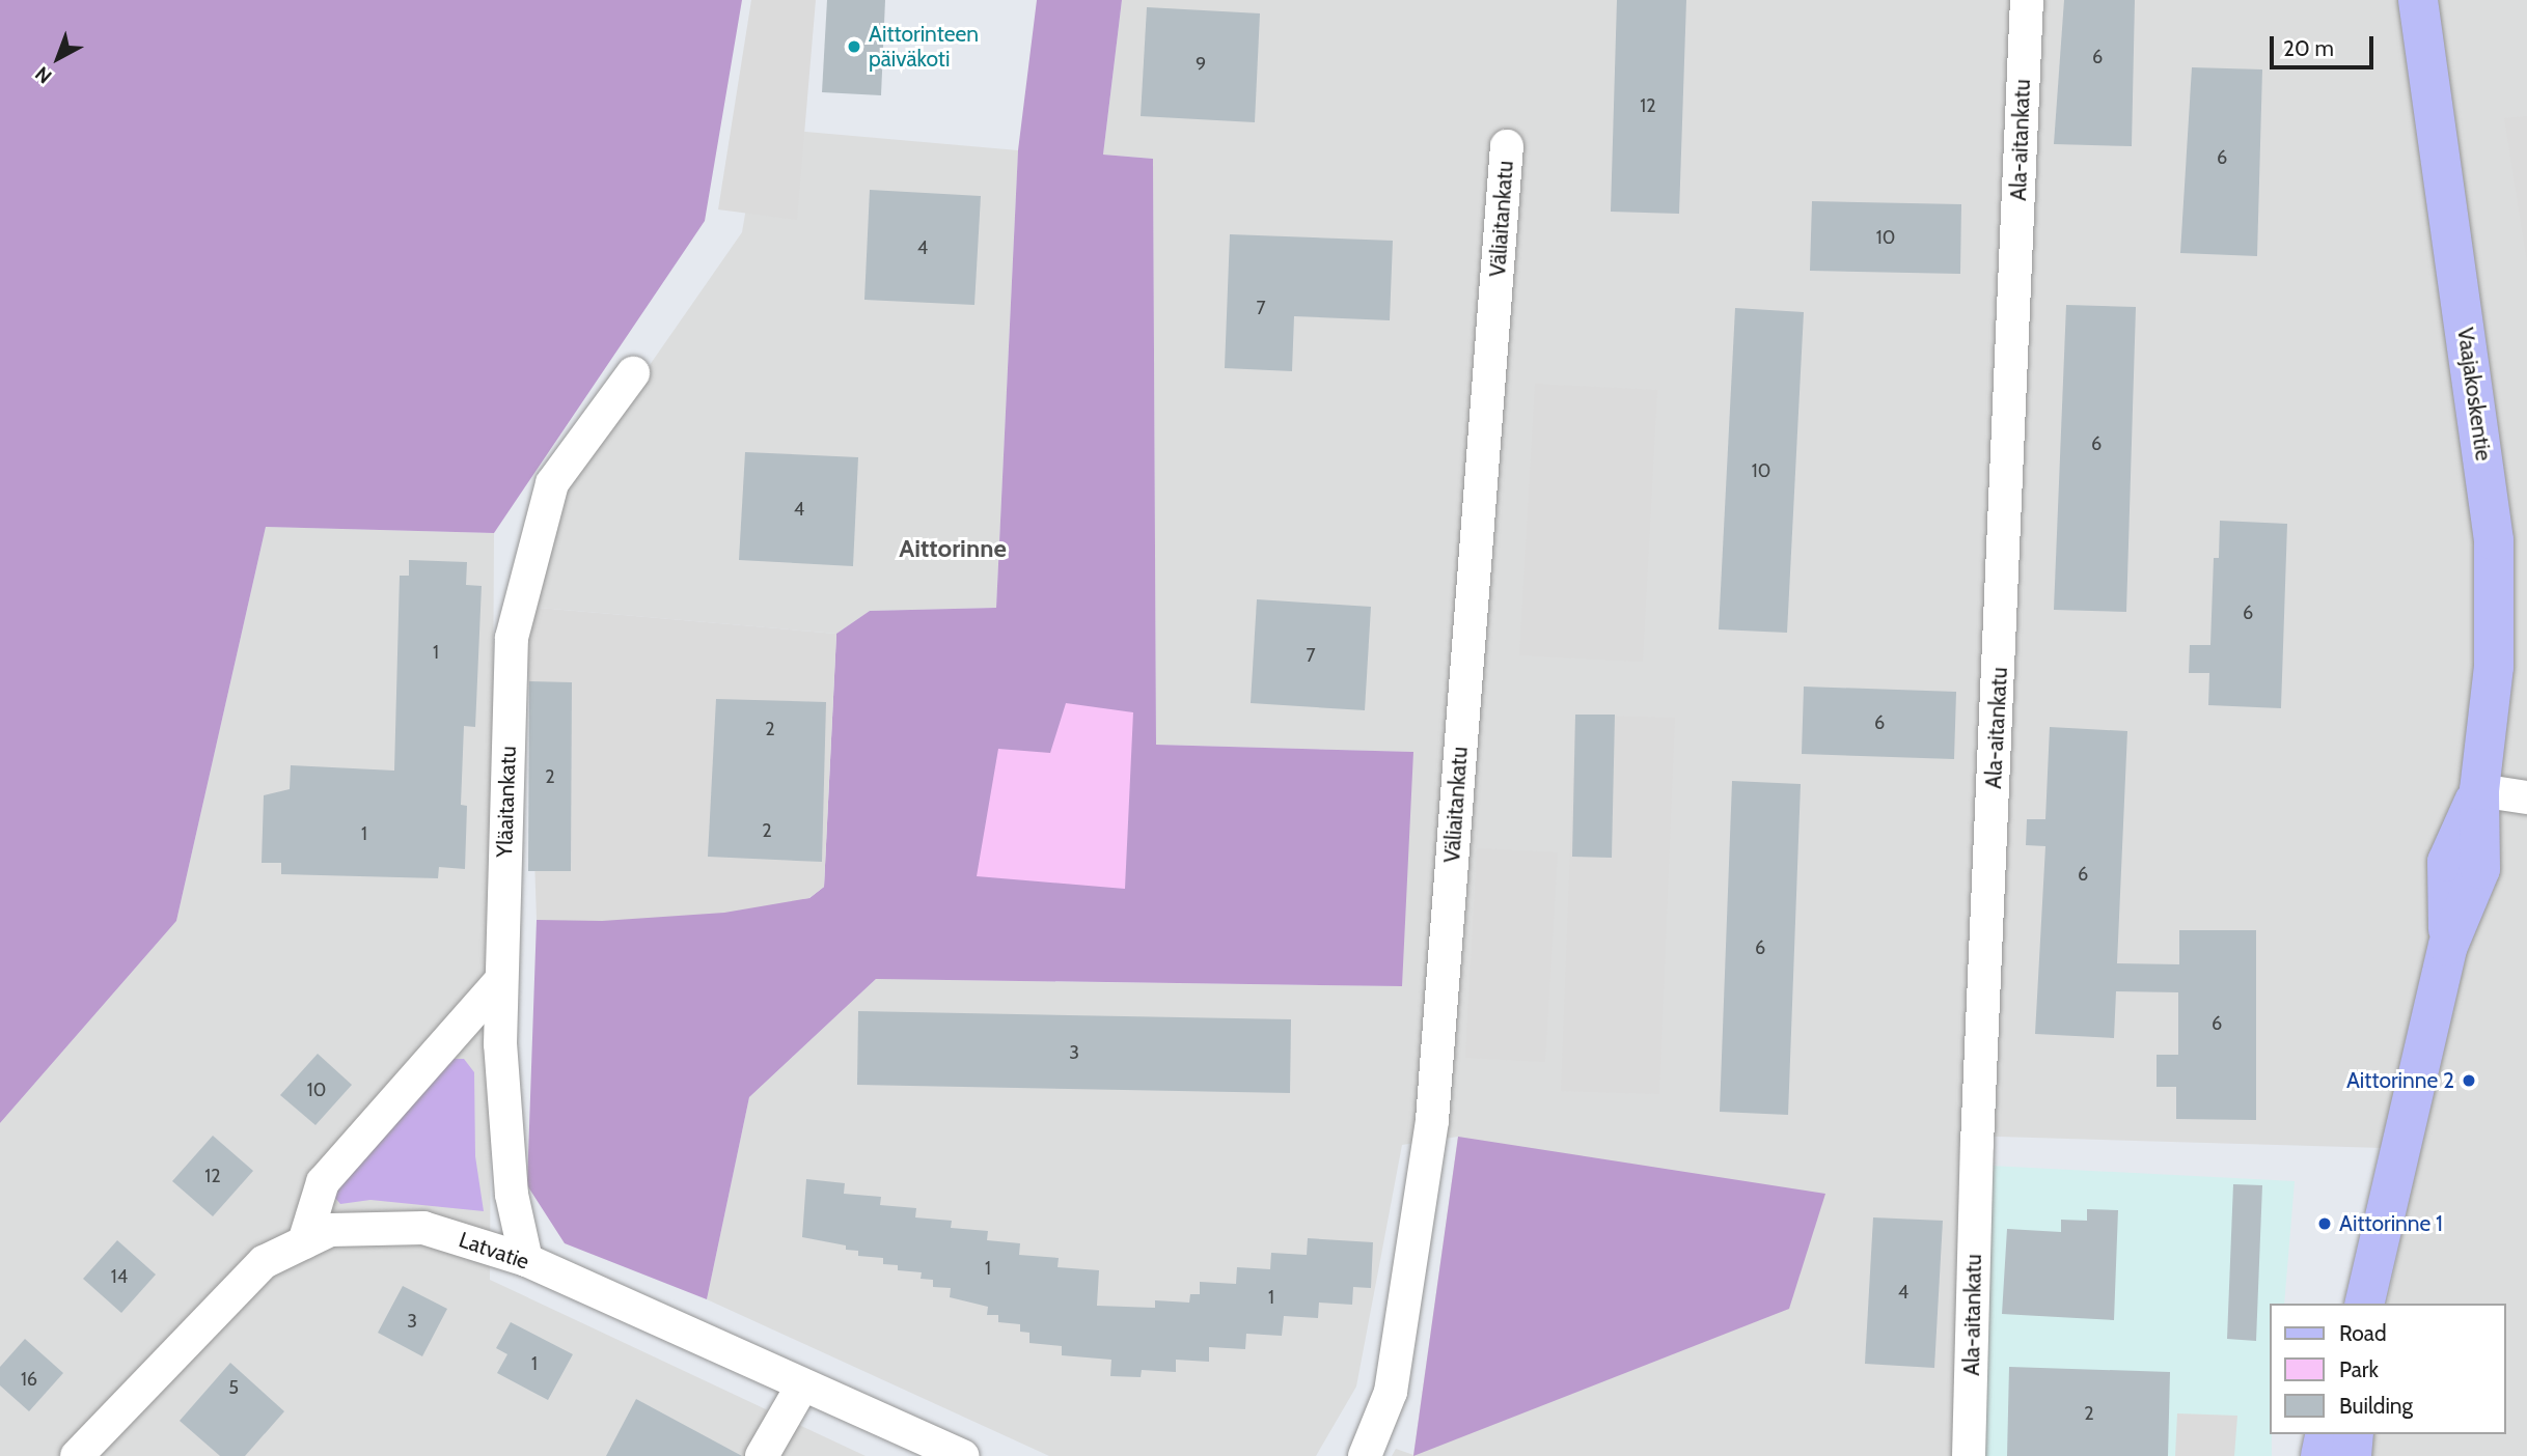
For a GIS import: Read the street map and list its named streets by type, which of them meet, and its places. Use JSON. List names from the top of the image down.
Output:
{
  "streets": {
    "main road": ["Vaajakoskentie"],
    "street": [
      "Ala-aitankatu",
      "Väliaitankatu",
      "Yläaitankatu",
      "Latvatie"
    ]
  },
  "crossings": [
    ["Yläaitankatu", "Latvatie"]
  ],
  "districts": ["Aittorinne"],
  "places": ["Aittorinteen päiväkoti", "Aittorinne 2", "Aittorinne 1"],
  "house_numbers": [
    "6",
    "9",
    "12",
    "6",
    "10",
    "4",
    "7",
    "6",
    "10",
    "4",
    "6",
    "1",
    "7",
    "6",
    "2",
    "2",
    "2",
    "1",
    "6",
    "6",
    "6",
    "3",
    "10",
    "12",
    "1",
    "14",
    "4",
    "1",
    "3",
    "1",
    "16",
    "5",
    "2"
  ],
  "legend": ["Road", "Park", "Building"],
  "scale_bar": "20 m",
  "north": "bottom left"
}
